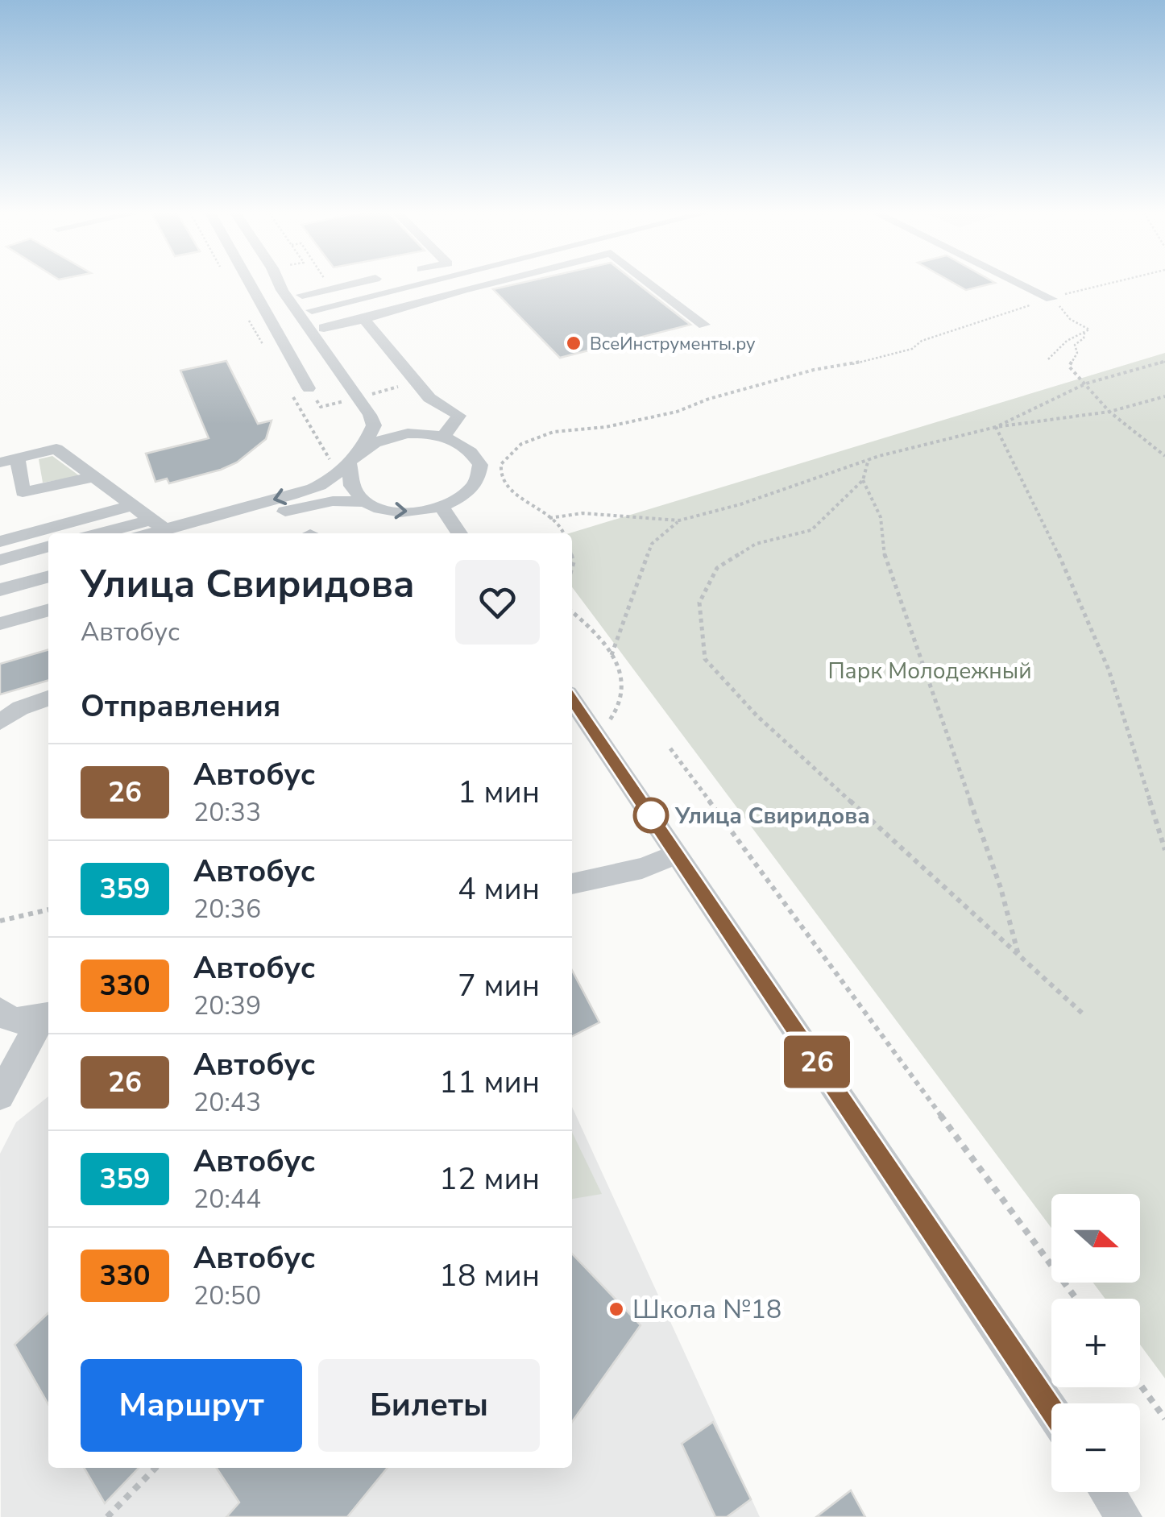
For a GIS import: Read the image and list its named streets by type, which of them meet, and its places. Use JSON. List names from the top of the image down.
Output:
{
  "parks": ["Парк Молодежный"],
  "places": ["ВсеИнструменты.ру", "Улица Свиридова", "Школа №18"],
  "lines": ["bus line 26"],
  "north": "right",
  "page": {
    "on_map": "26",
    "heading": [
      ["Улица Свиридова", "Автобус"],
      "Отправления"
    ],
    "list": [
      {
        "mark": "26",
        "name": "Автобус",
        "note": "20:33",
        "value": "1 мин"
      },
      {
        "mark": "359",
        "name": "Автобус",
        "note": "20:36",
        "value": "4 мин"
      },
      {
        "mark": "330",
        "name": "Автобус",
        "note": "20:39",
        "value": "7 мин"
      },
      {
        "mark": "26",
        "name": "Автобус",
        "note": "20:43",
        "value": "11 мин"
      },
      {
        "mark": "359",
        "name": "Автобус",
        "note": "20:44",
        "value": "12 мин"
      },
      {
        "mark": "330",
        "name": "Автобус",
        "note": "20:50",
        "value": "18 мин"
      }
    ],
    "map_buttons": ["+", "−"],
    "buttons": ["Маршрут", "Билеты"]
  }
}
